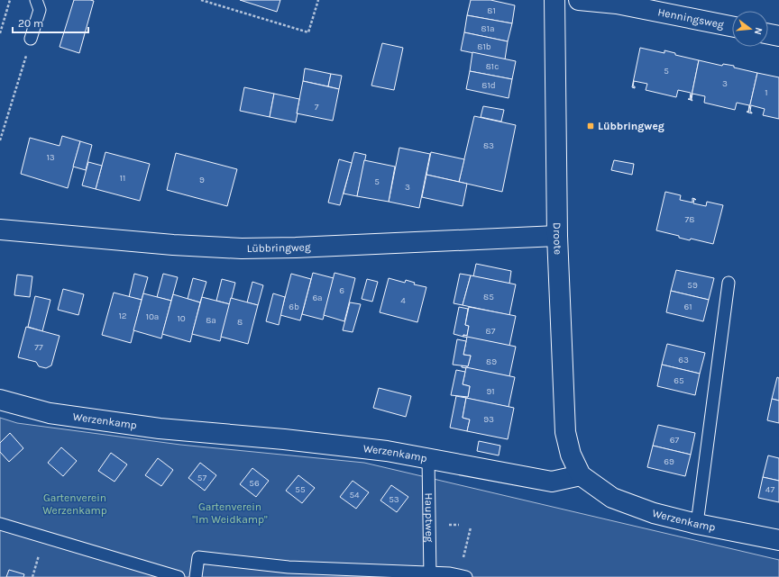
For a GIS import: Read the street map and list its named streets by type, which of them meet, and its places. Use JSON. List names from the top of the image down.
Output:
{
  "streets": {
    "street": [
      "Henningsweg",
      "Droote",
      "Lübbringweg",
      "Werzenkamp"
    ],
    "lane": ["Hauptweg"]
  },
  "crossings": [
    ["Droote", "Lübbringweg"],
    ["Droote", "Werzenkamp"],
    ["Werzenkamp", "Hauptweg"]
  ],
  "parks": ["Gartenverein Werzenkamp", "Gartenverein \"Im Weidkamp\""],
  "places": {
    "transit": ["Lübbringweg"]
  },
  "house_numbers": [
    "81",
    "81a",
    "81b",
    "81c",
    "5",
    "3",
    "81d",
    "1",
    "7",
    "83",
    "13",
    "11",
    "9",
    "5",
    "3",
    "78",
    "59",
    "6",
    "85",
    "6a",
    "4",
    "6b",
    "61",
    "12",
    "10a",
    "10",
    "8a",
    "8",
    "87",
    "77",
    "63",
    "89",
    "65",
    "91",
    "93",
    "67",
    "69",
    "57",
    "56",
    "55",
    "47",
    "54",
    "53"
  ],
  "scale_bar": "20 m",
  "north": "right"
}
